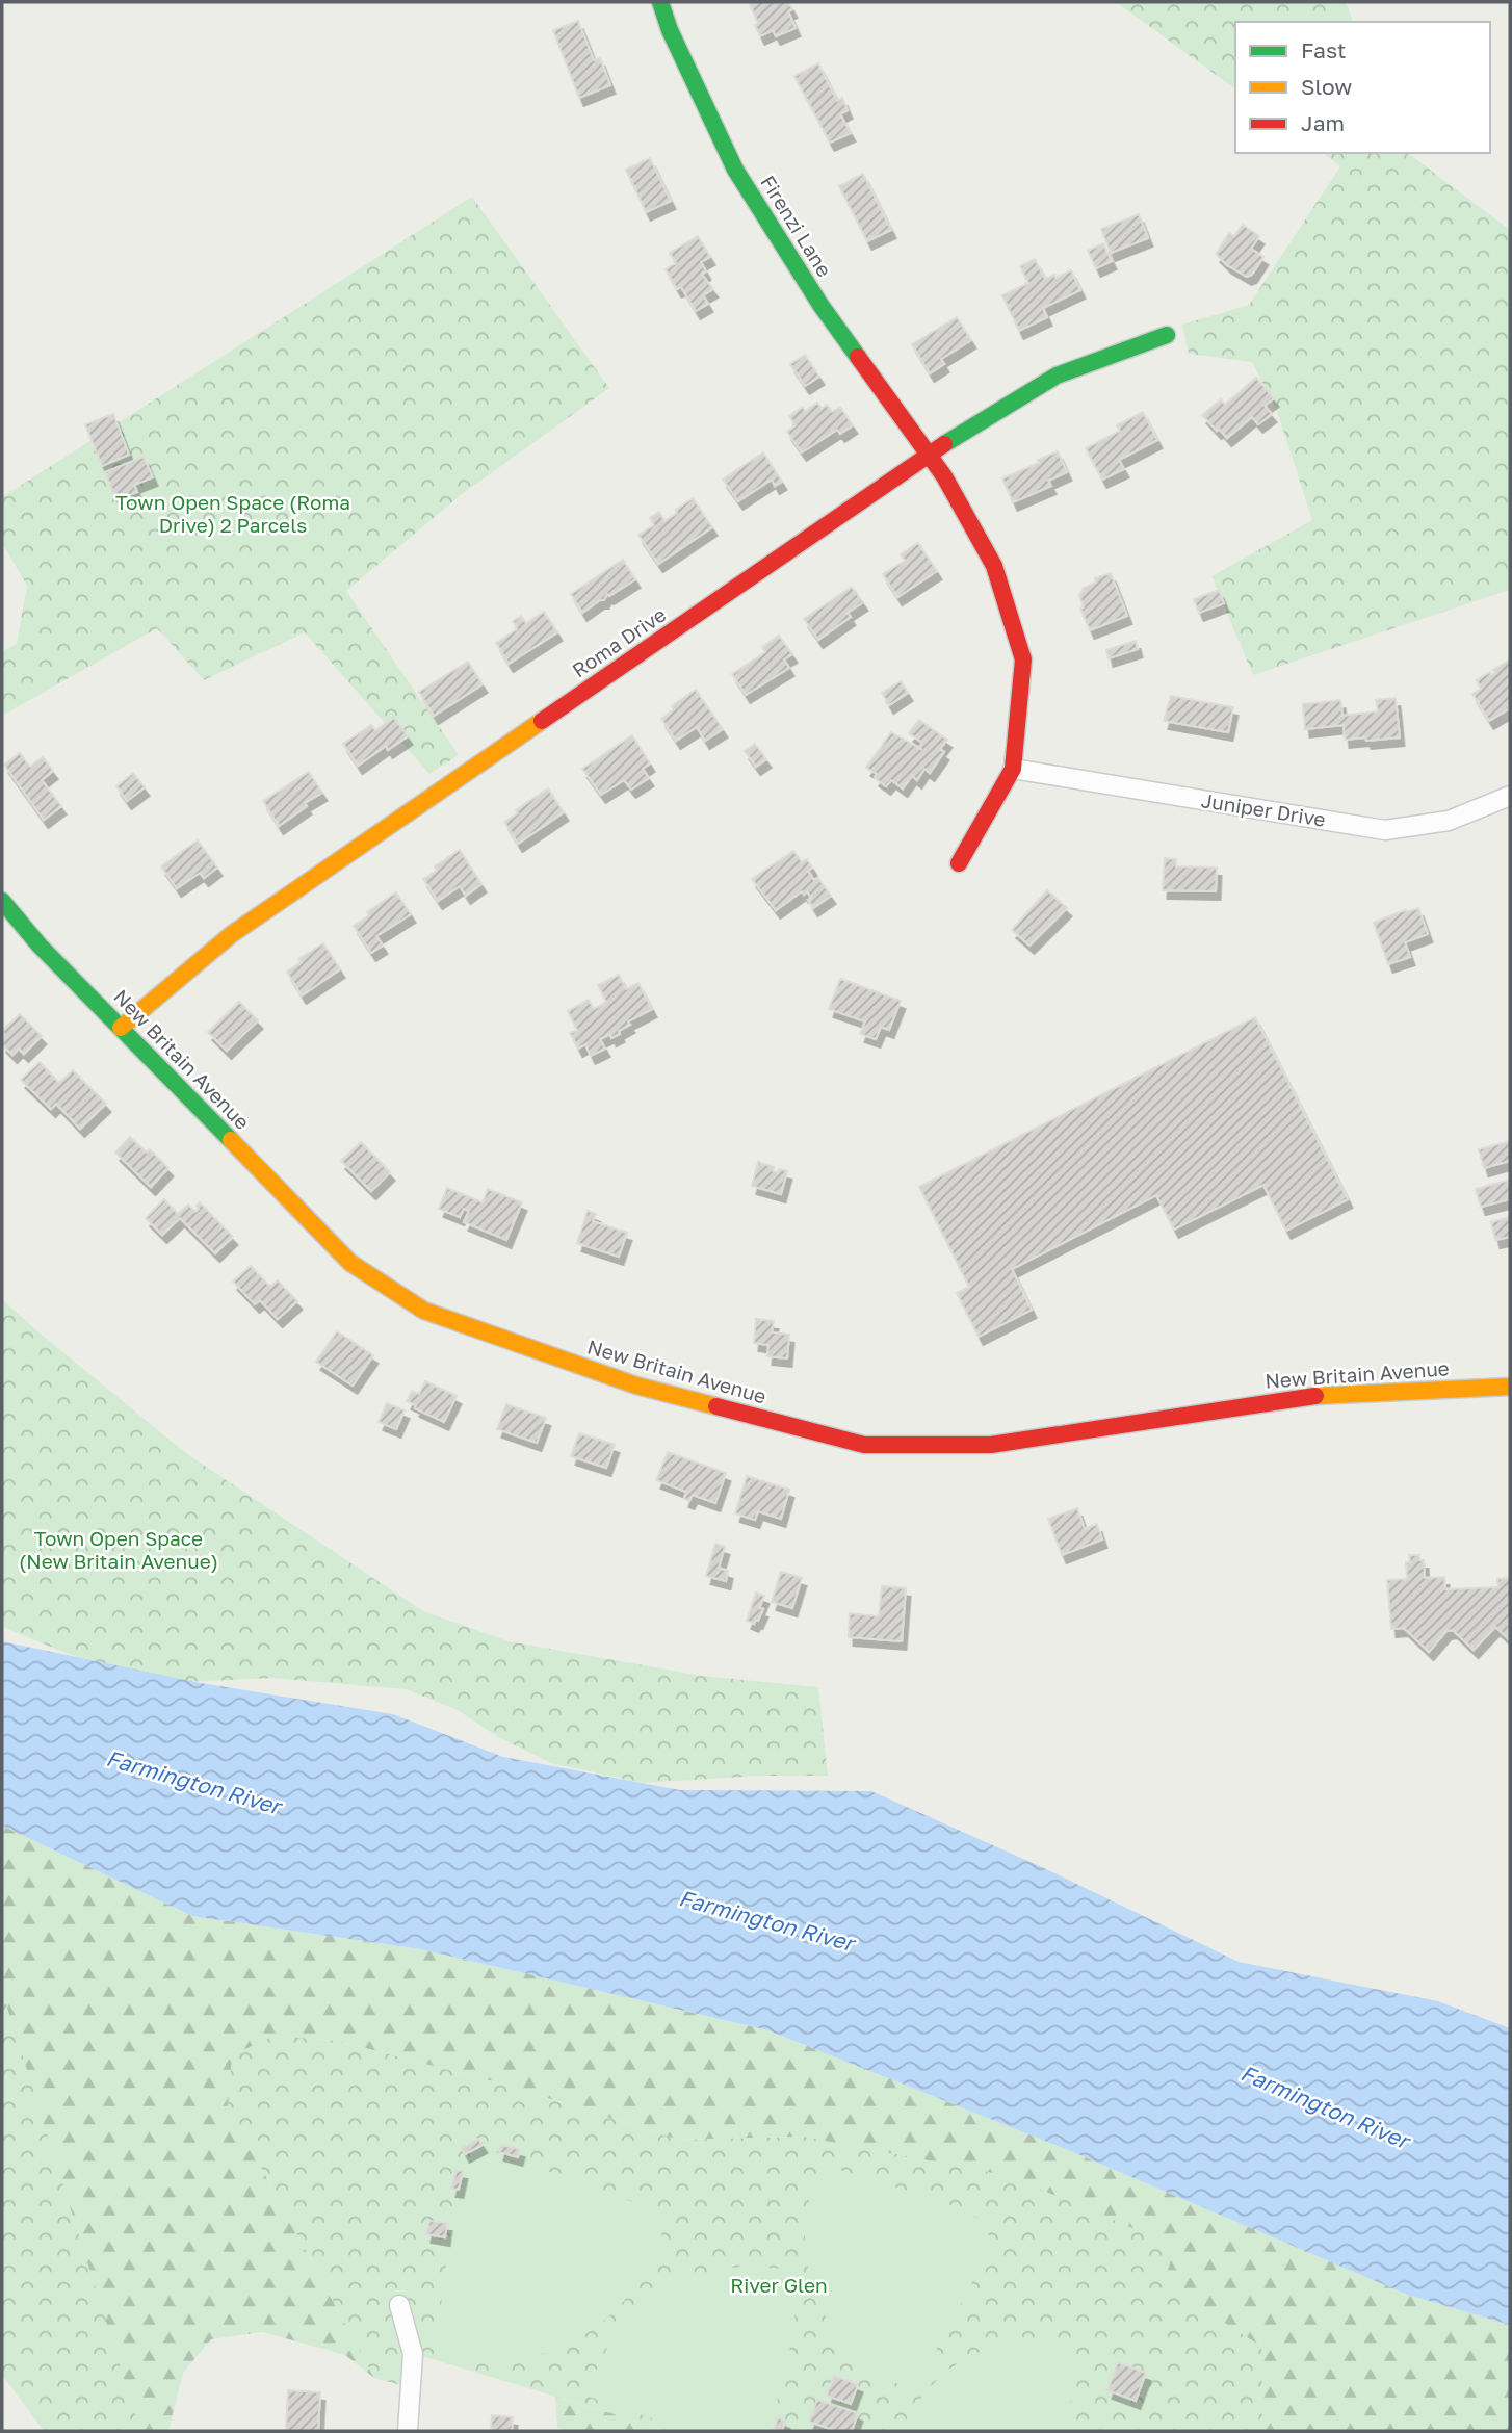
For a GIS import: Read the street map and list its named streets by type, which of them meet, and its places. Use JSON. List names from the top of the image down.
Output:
{
  "streets": {
    "street": [
      "Firenzi Lane",
      "Roma Drive",
      "Juniper Drive",
      "New Britain Avenue"
    ]
  },
  "crossings": [
    ["Firenzi Lane", "Roma Drive"],
    ["Firenzi Lane", "Juniper Drive"],
    ["Roma Drive", "New Britain Avenue"]
  ],
  "water": ["Farmington River"],
  "parks": ["Town Open Space (Roma Drive) 2 Parcels", "Town Open Space (New Britain Avenue)", "River Glen"],
  "legend": ["Fast", "Slow", "Jam"]
}
